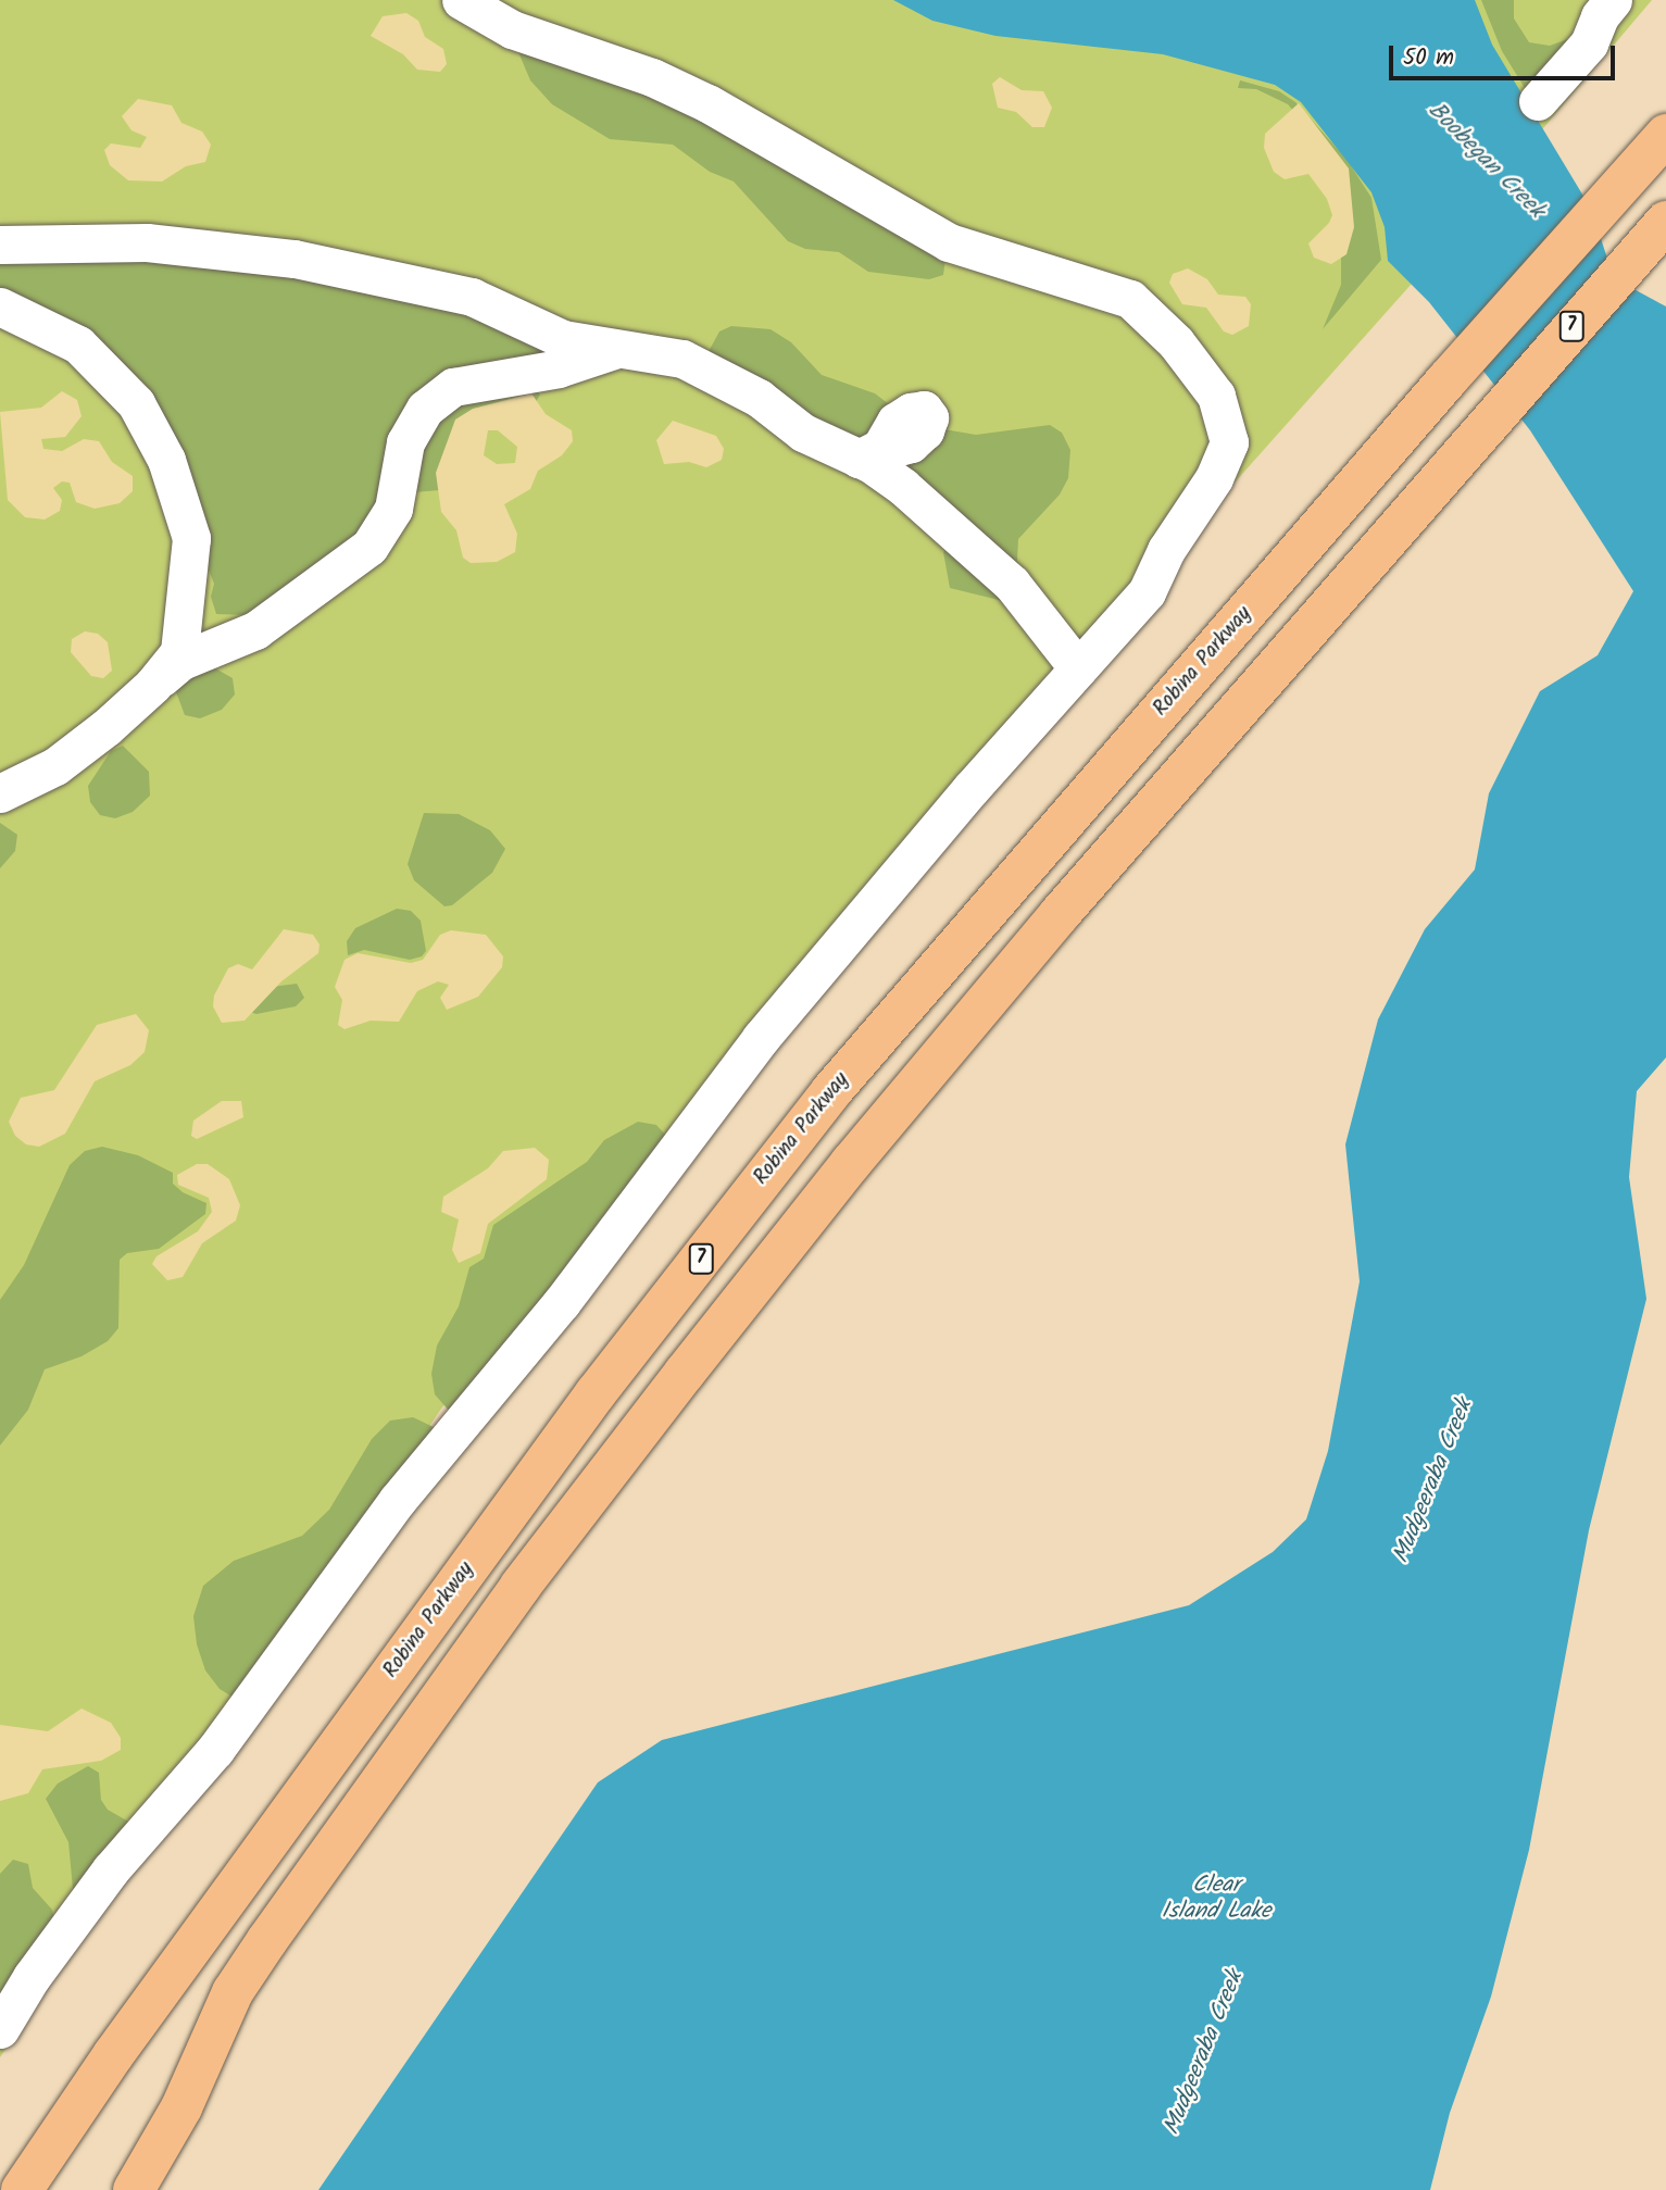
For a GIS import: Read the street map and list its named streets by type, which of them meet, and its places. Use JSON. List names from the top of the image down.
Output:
{
  "streets": {
    "main road": ["7", "Robina Parkway"]
  },
  "water": ["Boobegan Creek", "Mudgeeraba Creek", "Clear Island Lake"],
  "scale_bar": "50 m"
}
